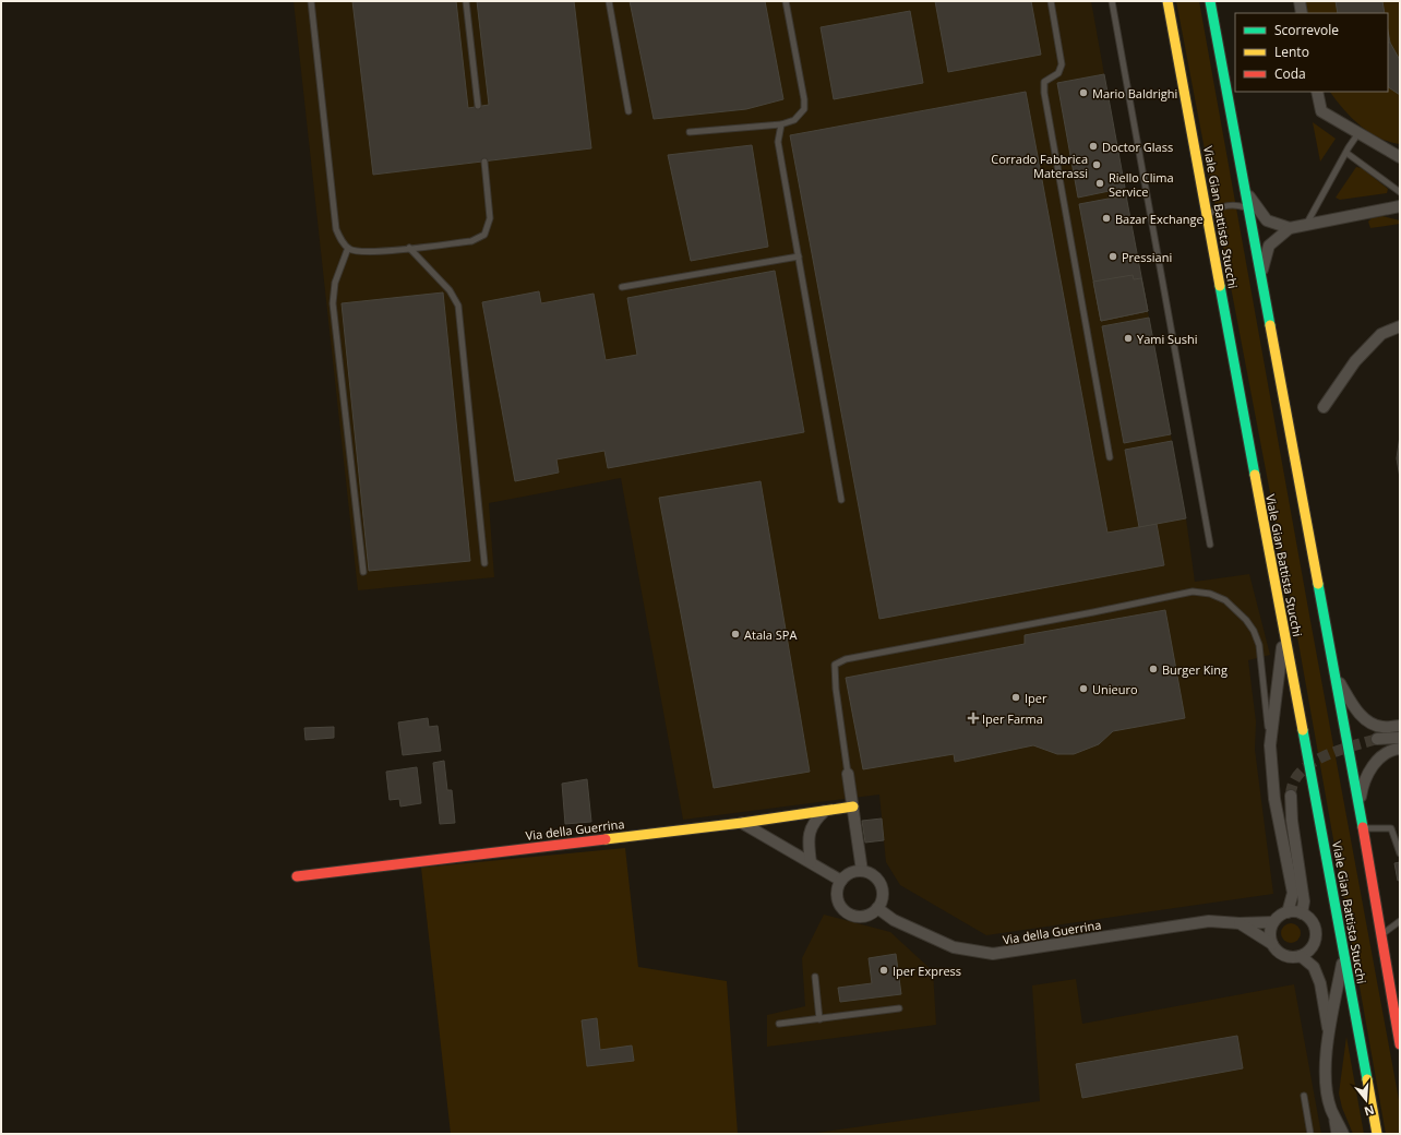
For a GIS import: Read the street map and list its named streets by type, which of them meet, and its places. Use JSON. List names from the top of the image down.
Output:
{
  "streets": {
    "main road": ["Viale Gian Battista Stucchi", "Via della Guerrina"]
  },
  "places": {
    "other": [
      "Mario Baldrighi",
      "Doctor Glass",
      "Corrado Fabbrica Materassi",
      "Riello Clima Service",
      "Bazar Exchange",
      "Pressiani",
      "Yami Sushi",
      "Atala SPA",
      "Burger King",
      "Unieuro",
      "Iper",
      "Iper Express"
    ],
    "health": ["Iper Farma"]
  },
  "legend": ["Scorrevole", "Lento", "Coda"],
  "north": "bottom"
}
